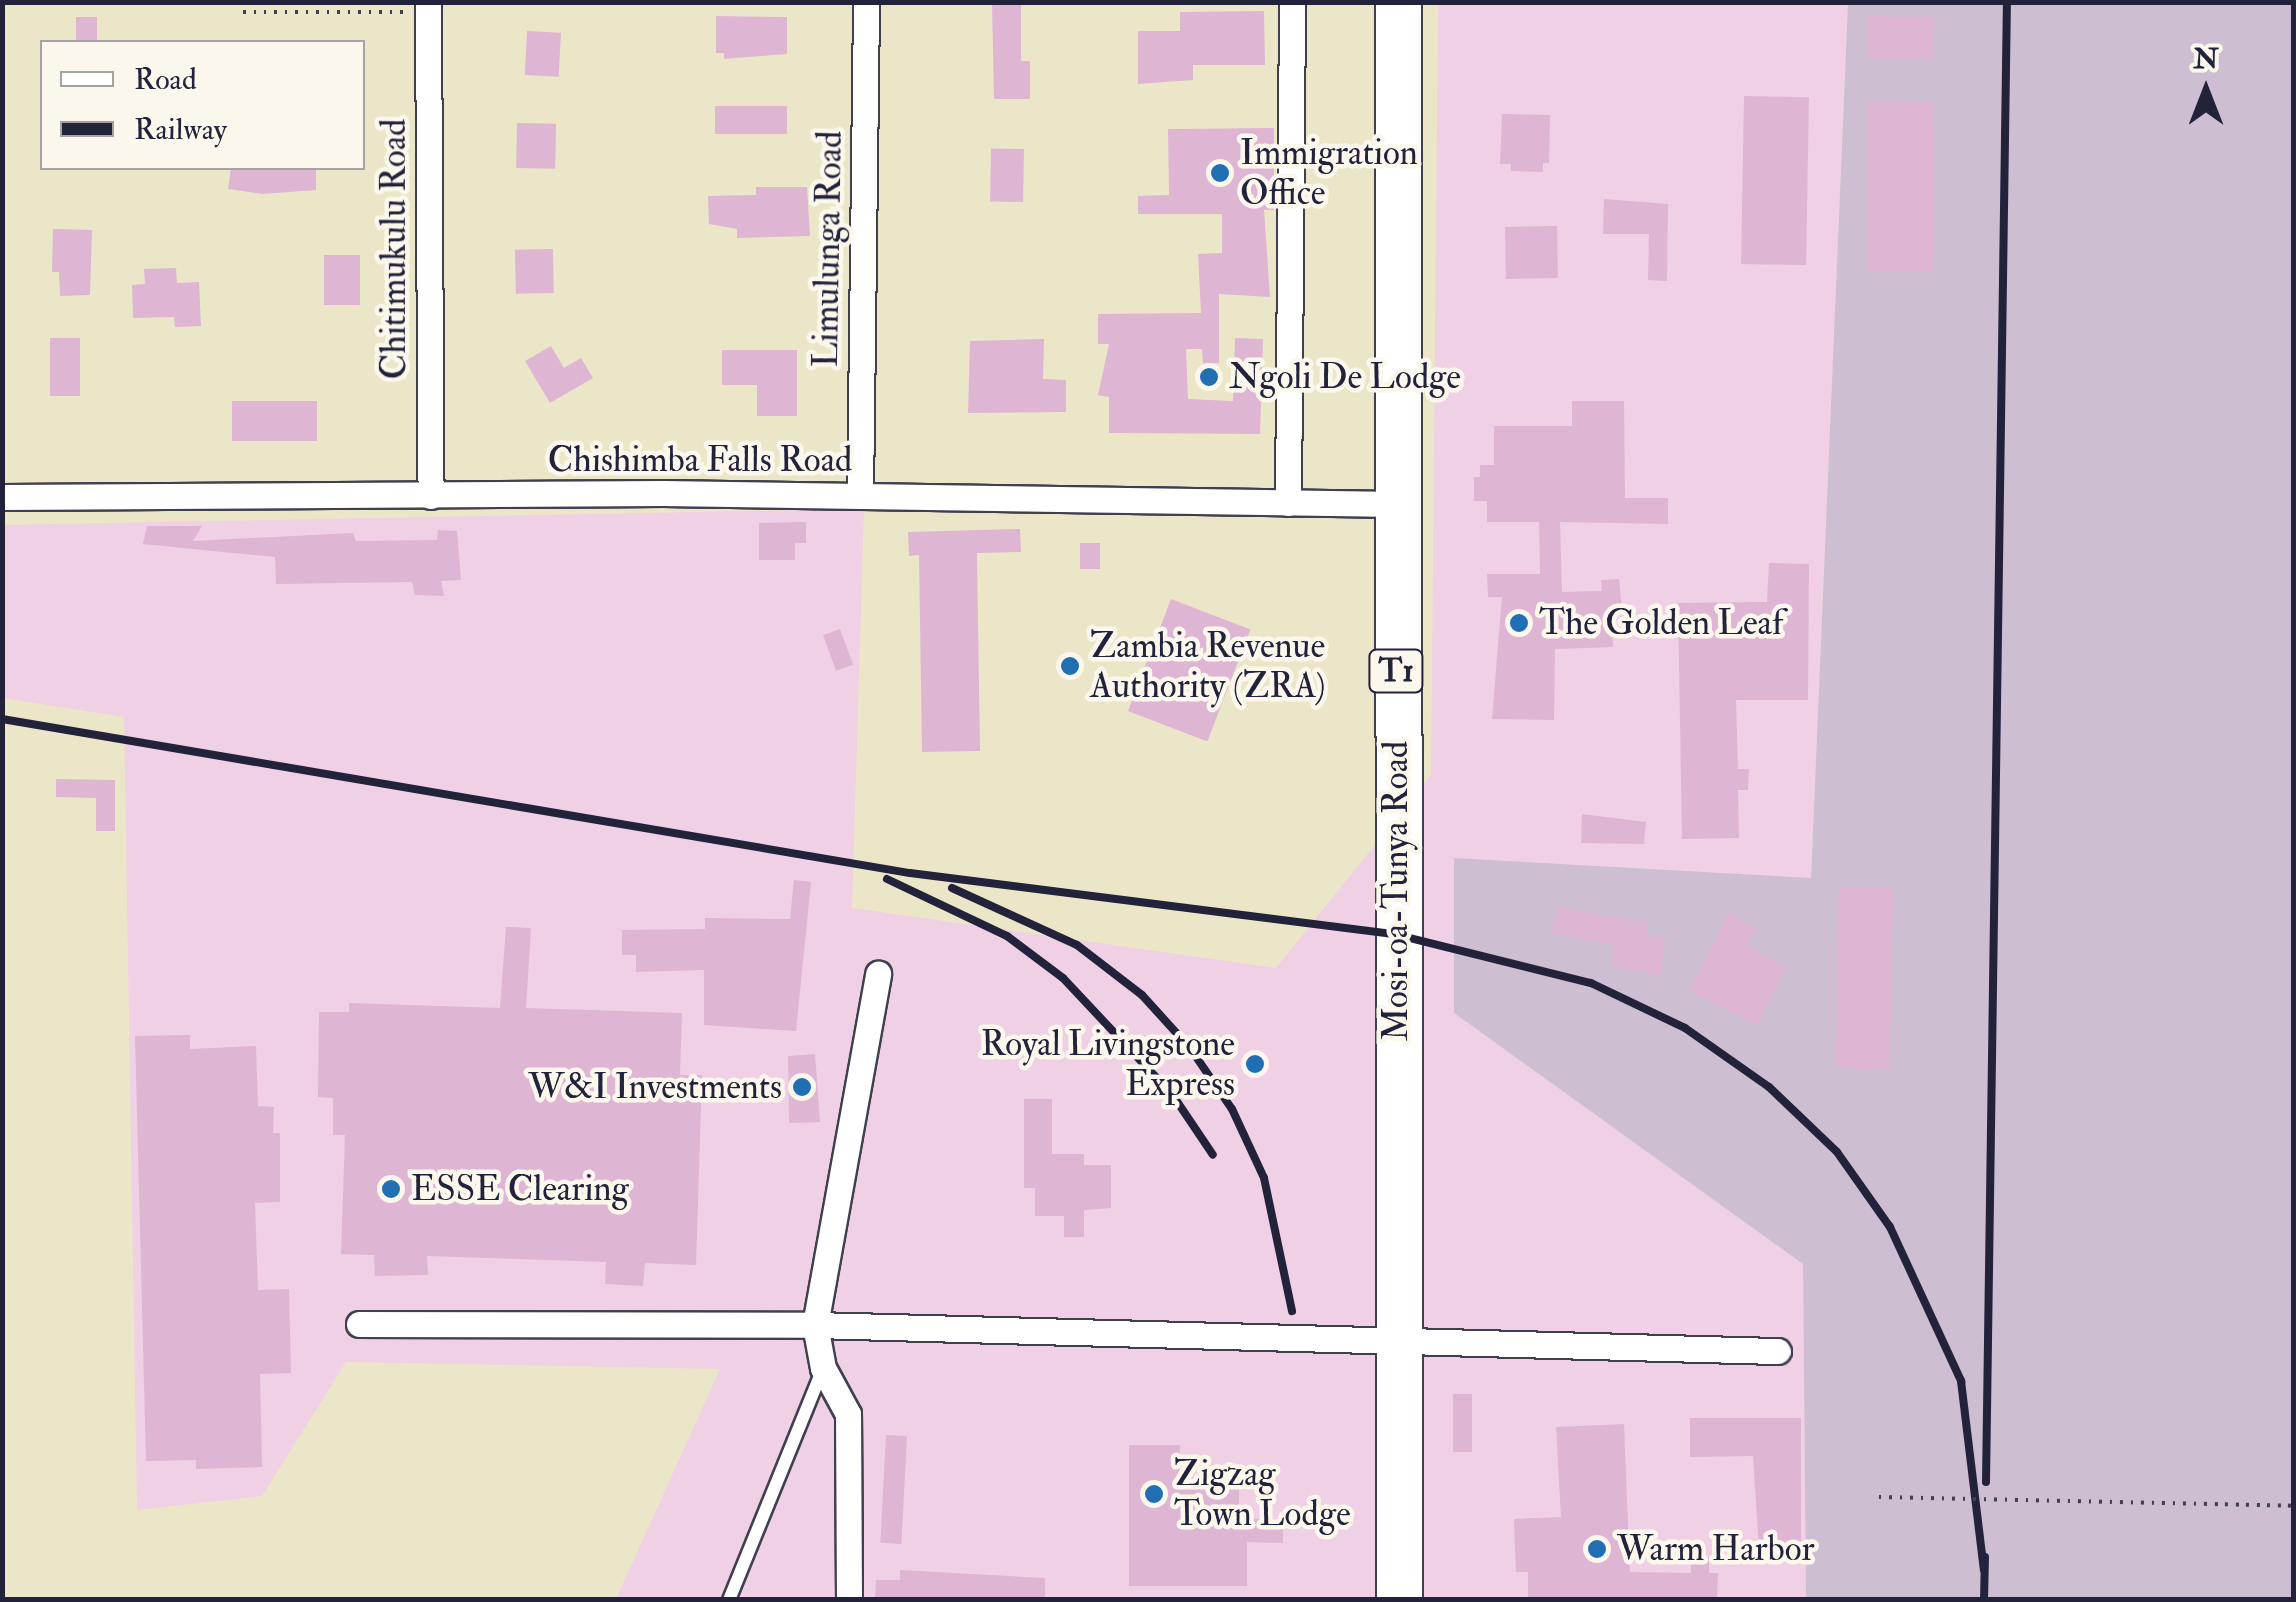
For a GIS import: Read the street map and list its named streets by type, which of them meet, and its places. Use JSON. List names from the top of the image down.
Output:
{
  "streets": {
    "highway": ["T1", "Mosi-oa-Tunya Road"],
    "street": ["Chitimukulu Road", "Limulunga Road", "Chishimba Falls Road"]
  },
  "crossings": [
    ["Chitimukulu Road", "Chishimba Falls Road"],
    ["Limulunga Road", "Chishimba Falls Road"],
    ["Chishimba Falls Road", "Mosi-oa-Tunya Road"]
  ],
  "places": [
    "Immigration Office",
    "Ngoli De Lodge",
    "The Golden Leaf",
    "Zambia Revenue Authority (ZRA)",
    "Royal Livingstone Express",
    "W&I Investments",
    "ESSE Clearing",
    "Zigzag Town Lodge",
    "Warm Harbor"
  ],
  "legend": ["Road", "Railway"],
  "north": "top"
}
